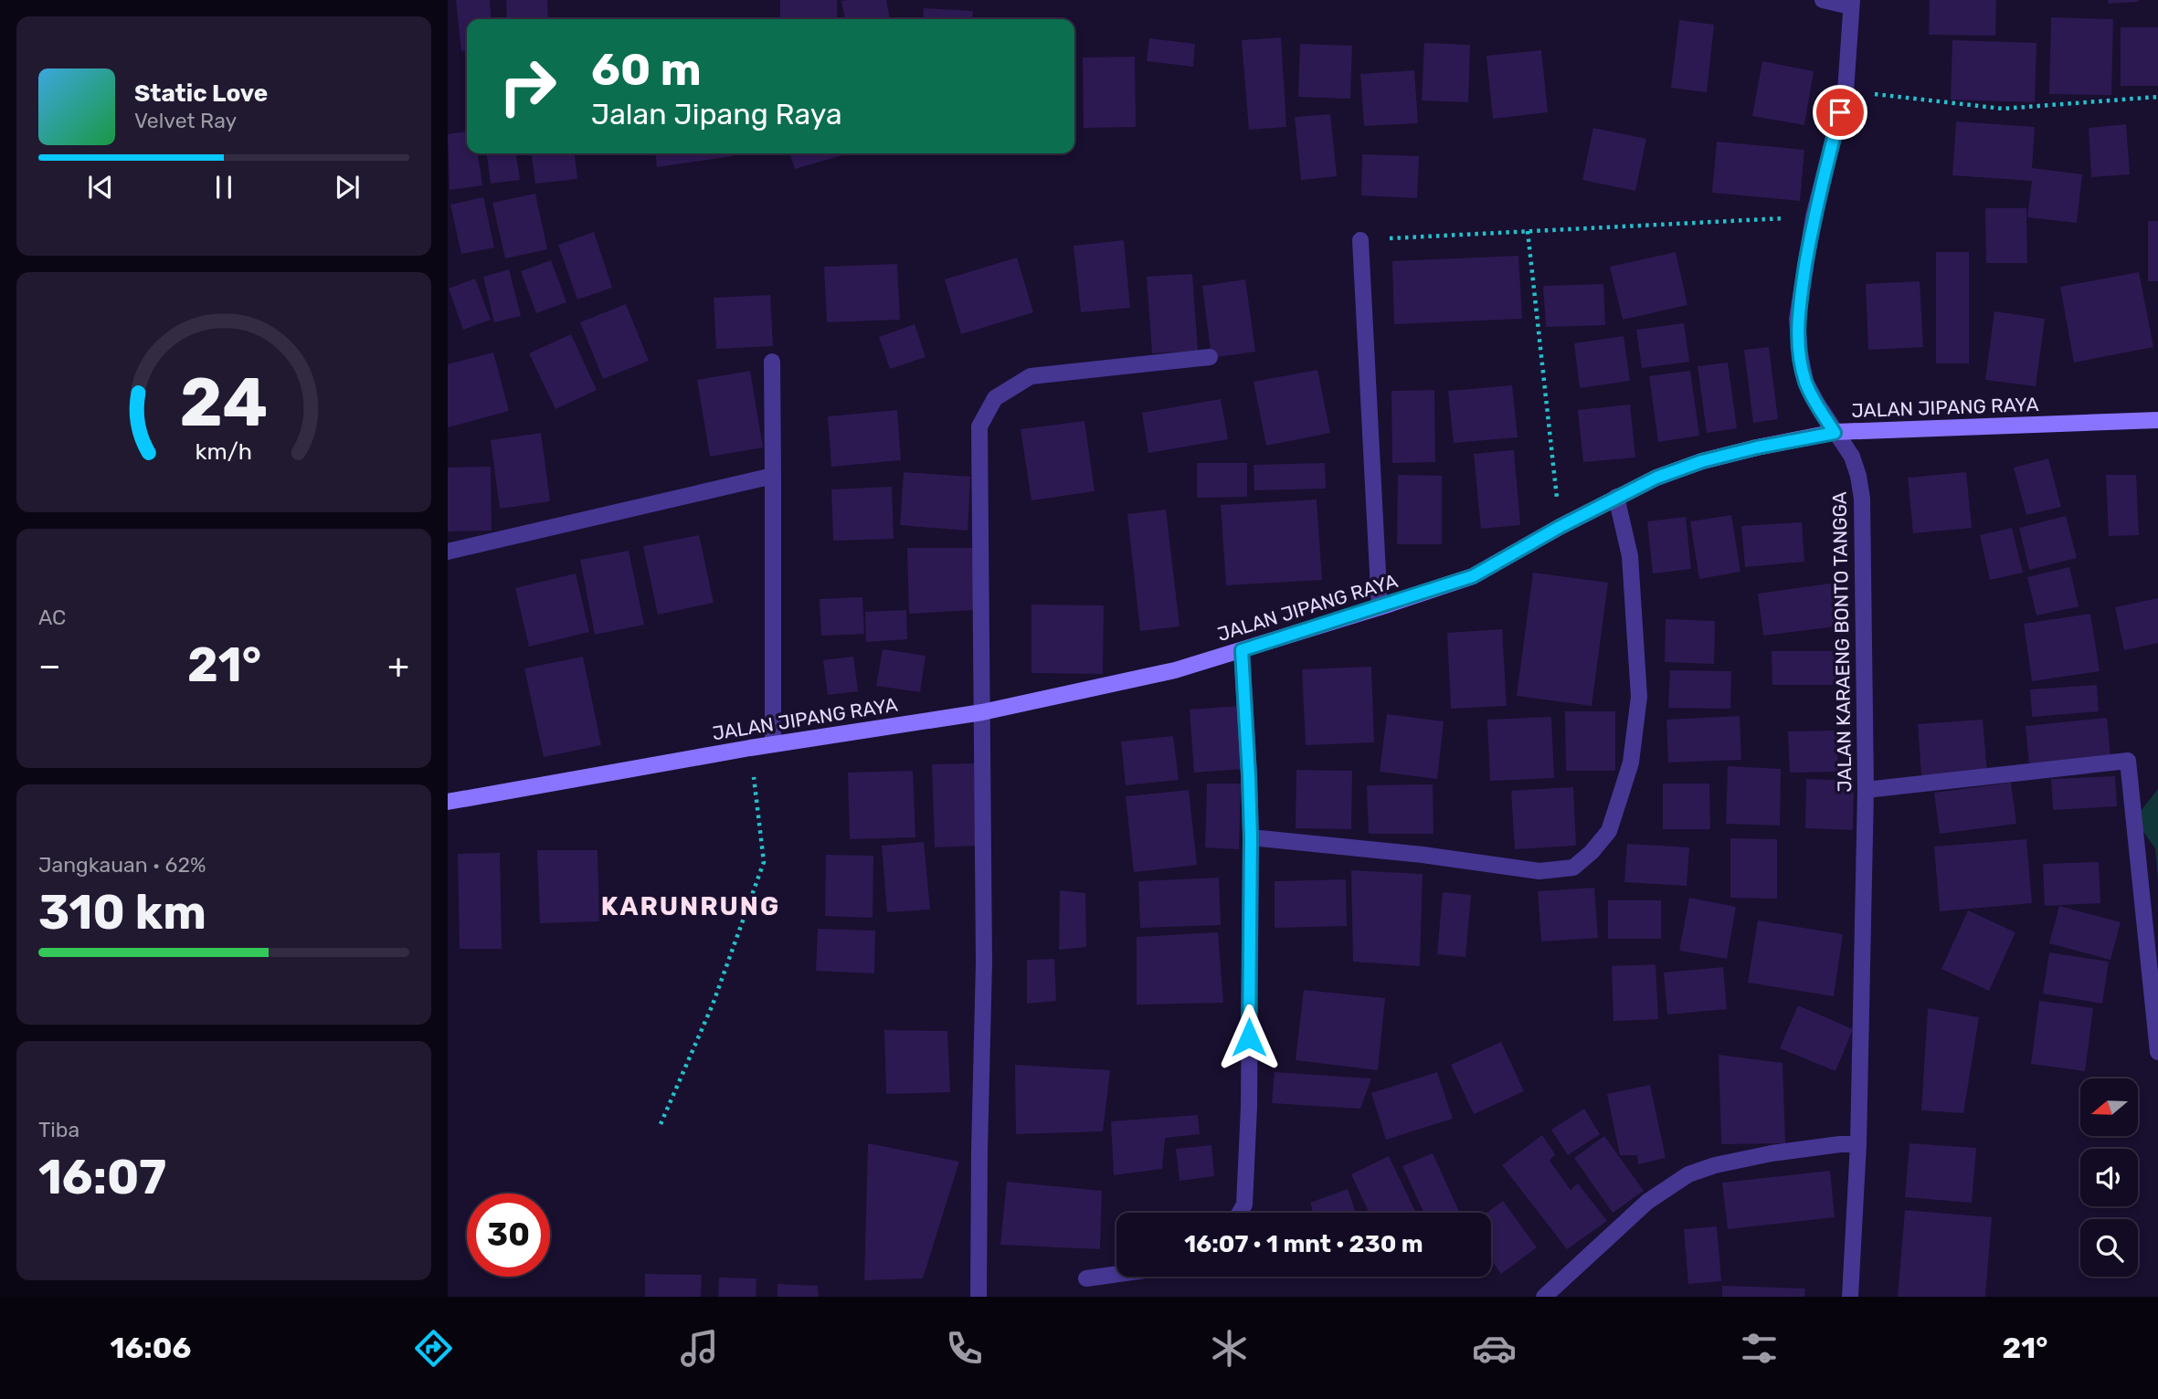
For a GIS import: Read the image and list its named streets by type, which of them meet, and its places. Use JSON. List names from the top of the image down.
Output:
{
  "streets": {
    "street": ["JALAN JIPANG RAYA", "JALAN KARAENG BONTO TANGGA"]
  },
  "crossings": [
    ["JALAN JIPANG RAYA", "JALAN KARAENG BONTO TANGGA"]
  ],
  "districts": ["KARUNRUNG"],
  "north": "left",
  "page": {
    "turn": ["60 m", "Jalan Jipang Raya"],
    "song": ["Static Love", "Velvet Ray"],
    "tile": [
      "AC",
      ["Jangkauan · 62%", "310 km"],
      ["Tiba", "16:07"]
    ],
    "heat": ["−", "21°", "+"],
    "limit": "30",
    "trip": "16:07 · 1 mnt · 230 m",
    "tabs": ["16:06", "21°"],
    "gauge": ["24", "km/h"]
  }
}
